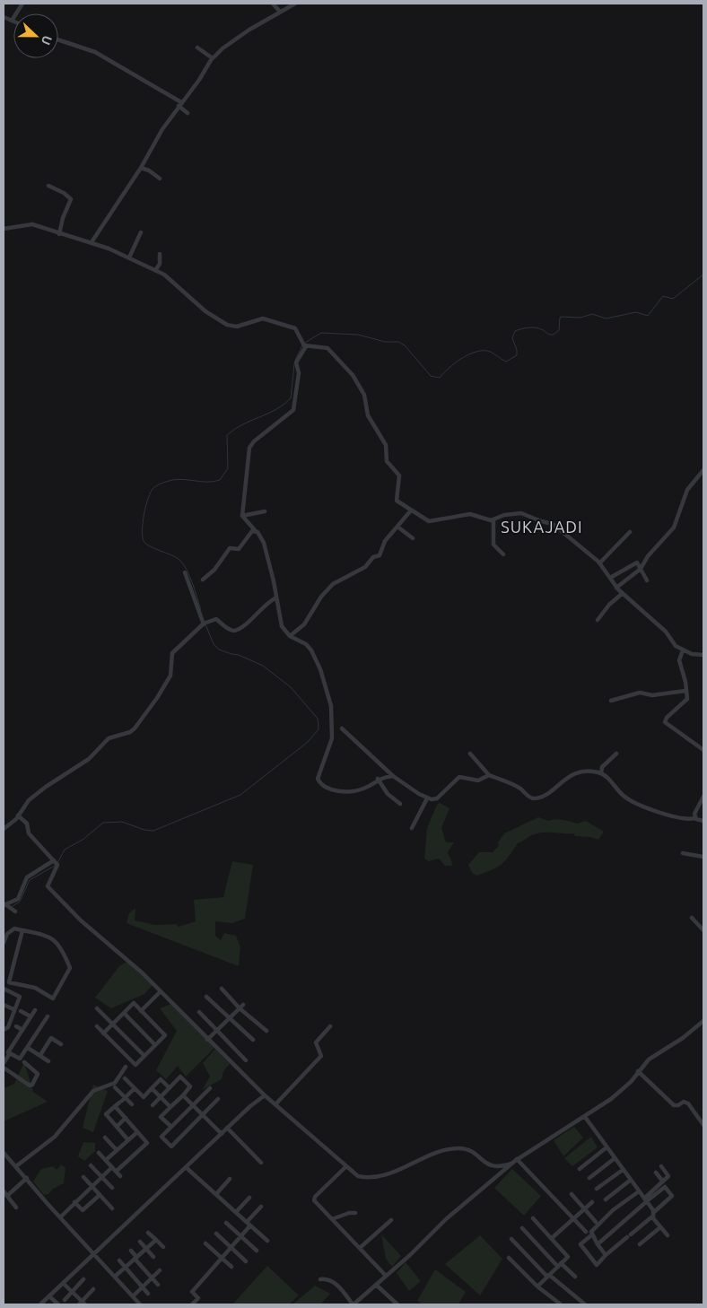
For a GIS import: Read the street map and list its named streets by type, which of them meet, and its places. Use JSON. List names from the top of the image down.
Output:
{
  "districts": ["SUKAJADI"],
  "north": "right"
}
